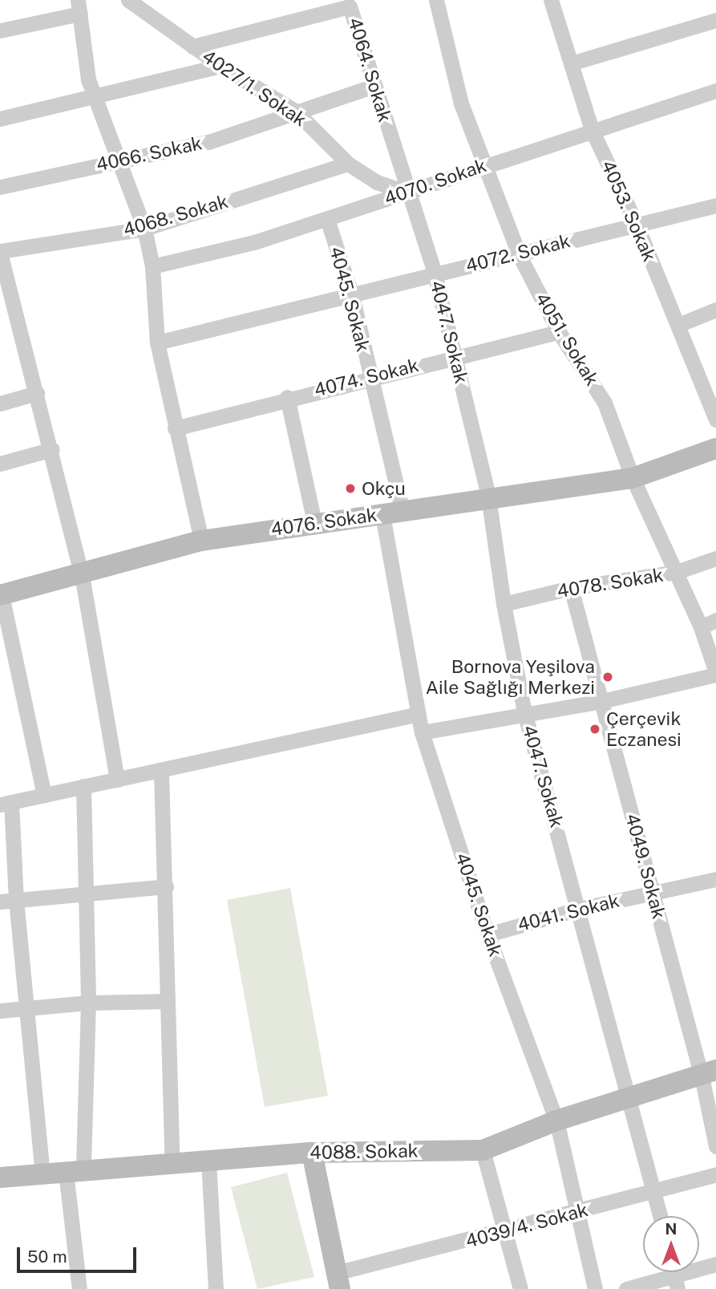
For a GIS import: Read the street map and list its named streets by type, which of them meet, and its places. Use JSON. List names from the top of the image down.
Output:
{
  "streets": {
    "street": [
      "4064. Sokak",
      "4027/1. Sokak",
      "4066. Sokak",
      "4070. Sokak",
      "4053. Sokak",
      "4068. Sokak",
      "4072. Sokak",
      "4045. Sokak",
      "4047. Sokak",
      "4051. Sokak",
      "4074. Sokak",
      "4076. Sokak",
      "4078. Sokak",
      "4049. Sokak",
      "4041. Sokak",
      "4088. Sokak",
      "4039/4. Sokak"
    ]
  },
  "crossings": [
    ["4064. Sokak", "4027/1. Sokak"],
    ["4064. Sokak", "4066. Sokak"],
    ["4064. Sokak", "4070. Sokak"],
    ["4064. Sokak", "4047. Sokak"],
    ["4027/1. Sokak", "4066. Sokak"],
    ["4027/1. Sokak", "4070. Sokak"],
    ["4027/1. Sokak", "4068. Sokak"],
    ["4027/1. Sokak", "4047. Sokak"],
    ["4070. Sokak", "4053. Sokak"],
    ["4070. Sokak", "4045. Sokak"],
    ["4070. Sokak", "4047. Sokak"],
    ["4070. Sokak", "4051. Sokak"],
    ["4053. Sokak", "4072. Sokak"],
    ["4072. Sokak", "4045. Sokak"],
    ["4072. Sokak", "4047. Sokak"],
    ["4072. Sokak", "4051. Sokak"],
    ["4045. Sokak", "4074. Sokak"],
    ["4045. Sokak", "4076. Sokak"],
    ["4045. Sokak", "4041. Sokak"],
    ["4045. Sokak", "4088. Sokak"],
    ["4045. Sokak", "4039/4. Sokak"],
    ["4047. Sokak", "4074. Sokak"],
    ["4047. Sokak", "4076. Sokak"],
    ["4047. Sokak", "4078. Sokak"],
    ["4047. Sokak", "4041. Sokak"],
    ["4047. Sokak", "4088. Sokak"],
    ["4047. Sokak", "4039/4. Sokak"],
    ["4051. Sokak", "4074. Sokak"],
    ["4051. Sokak", "4076. Sokak"],
    ["4051. Sokak", "4078. Sokak"],
    ["4078. Sokak", "4049. Sokak"],
    ["4049. Sokak", "4041. Sokak"],
    ["4049. Sokak", "4088. Sokak"]
  ],
  "places": ["Okçu", "Bornova Yeşilova Aile Sağlığı Merkezi", "Çerçevik Eczanesi"],
  "scale_bar": "50 m",
  "north": "top"
}
